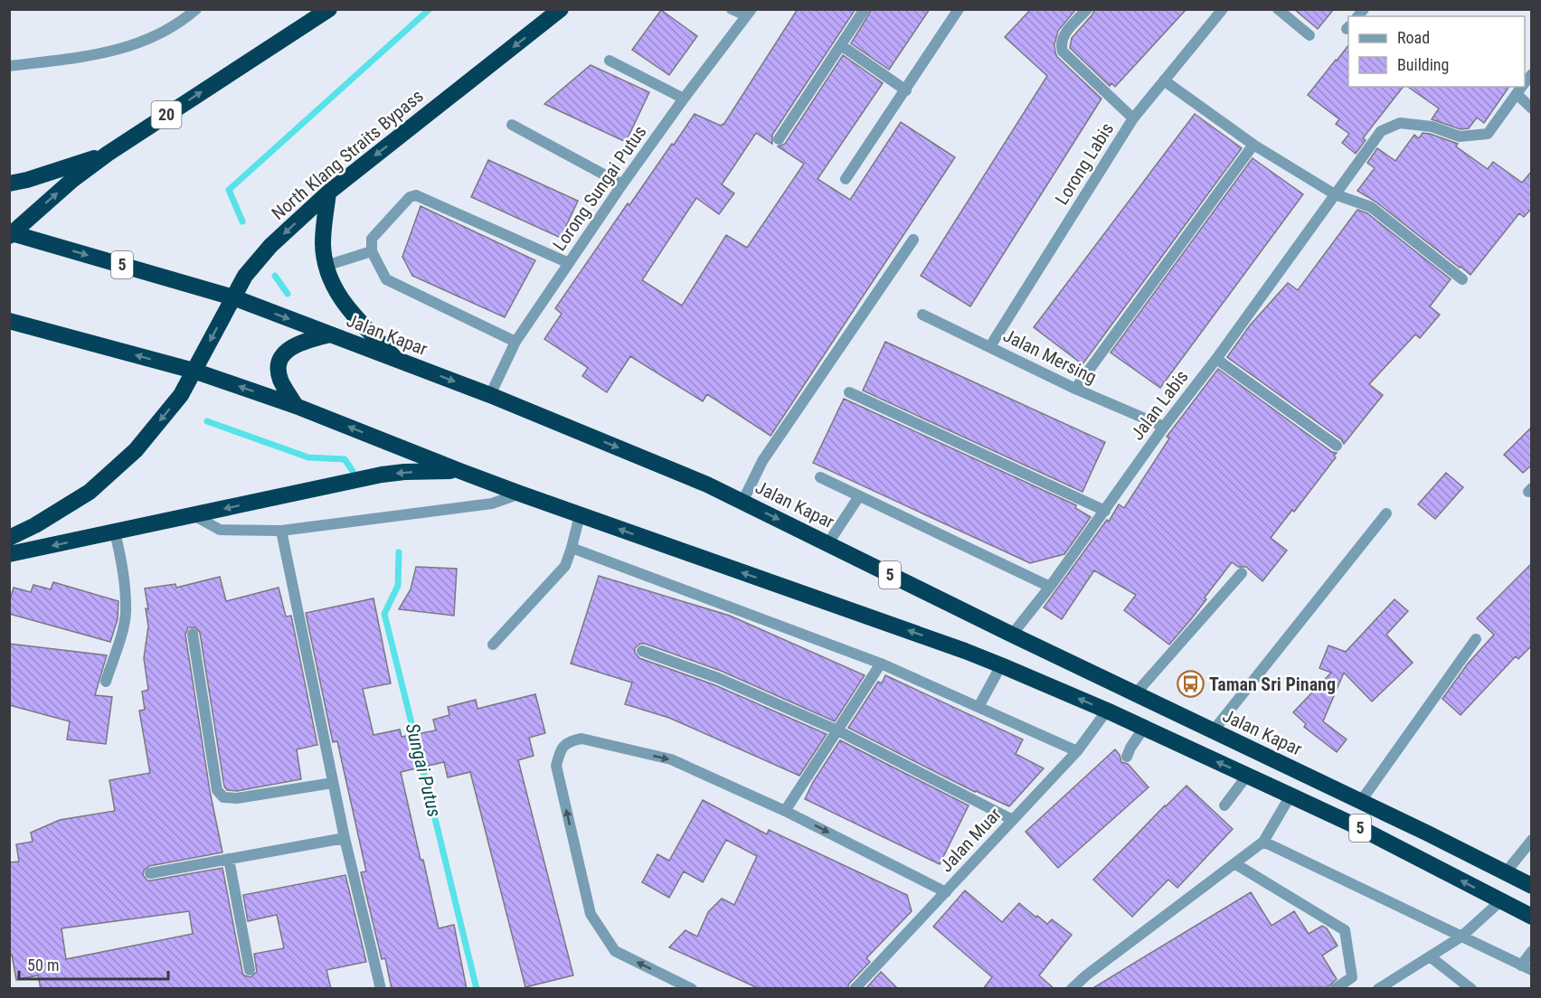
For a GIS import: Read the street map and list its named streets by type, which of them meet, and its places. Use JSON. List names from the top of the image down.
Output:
{
  "streets": {
    "highway": [
      "20",
      "North Klang Straits Bypass",
      "5",
      "Jalan Kapar"
    ],
    "street": [
      "Lorong Labis",
      "Lorong Sungai Putus",
      "Jalan Mersing",
      "Jalan Labis",
      "Jalan Muar"
    ]
  },
  "crossings": [
    ["20", "Jalan Kapar"],
    ["North Klang Straits Bypass", "5"],
    ["North Klang Straits Bypass", "Jalan Kapar"],
    ["Lorong Labis", "Jalan Mersing"],
    ["Lorong Sungai Putus", "Jalan Kapar"],
    ["5", "Jalan Muar"],
    ["Jalan Kapar", "Jalan Labis"],
    ["Jalan Mersing", "Jalan Labis"]
  ],
  "one_way": ["North Klang Straits Bypass"],
  "water": ["Sungai Putus"],
  "places": {
    "bus stop": ["Taman Sri Pinang"]
  },
  "legend": ["Road", "Building"],
  "scale_bar": "50 m"
}
